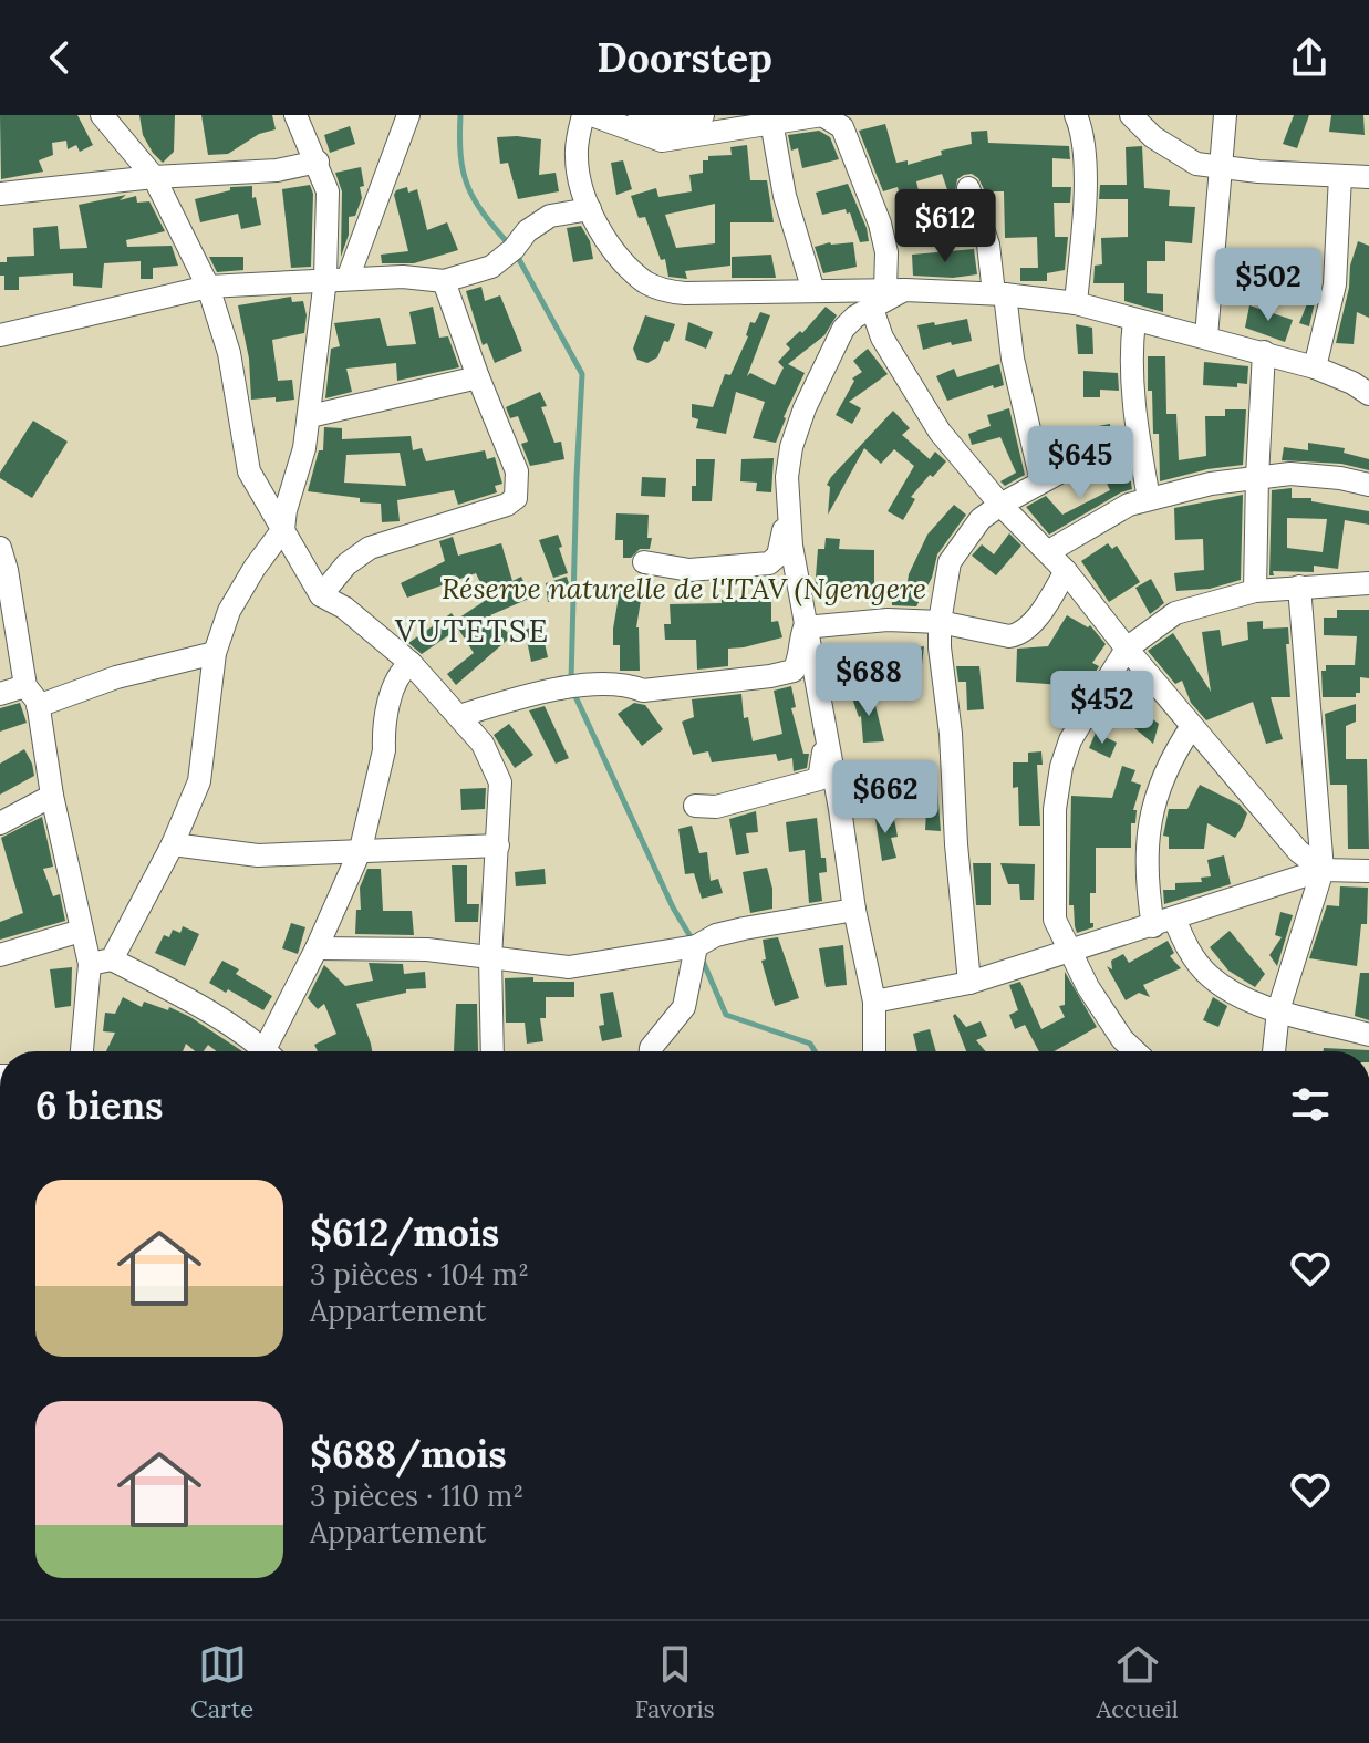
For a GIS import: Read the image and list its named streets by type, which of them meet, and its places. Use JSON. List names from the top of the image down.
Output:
{
  "districts": ["VUTETSE"],
  "parks": ["Réserve naturelle de l'ITAV (Ngengere"],
  "page": {
    "header": "Doorstep",
    "price": [
      "$612",
      "$502",
      "$645",
      "$688",
      "$452",
      "$662"
    ],
    "heading": "6 biens",
    "list": [
      {
        "name": "$612/mois",
        "note": "3 pièces · 104 m² · Appartement"
      },
      {
        "name": "$688/mois",
        "note": "3 pièces · 110 m² · Appartement"
      }
    ],
    "tabs": ["Carte", "Favoris", "Accueil"]
  }
}
